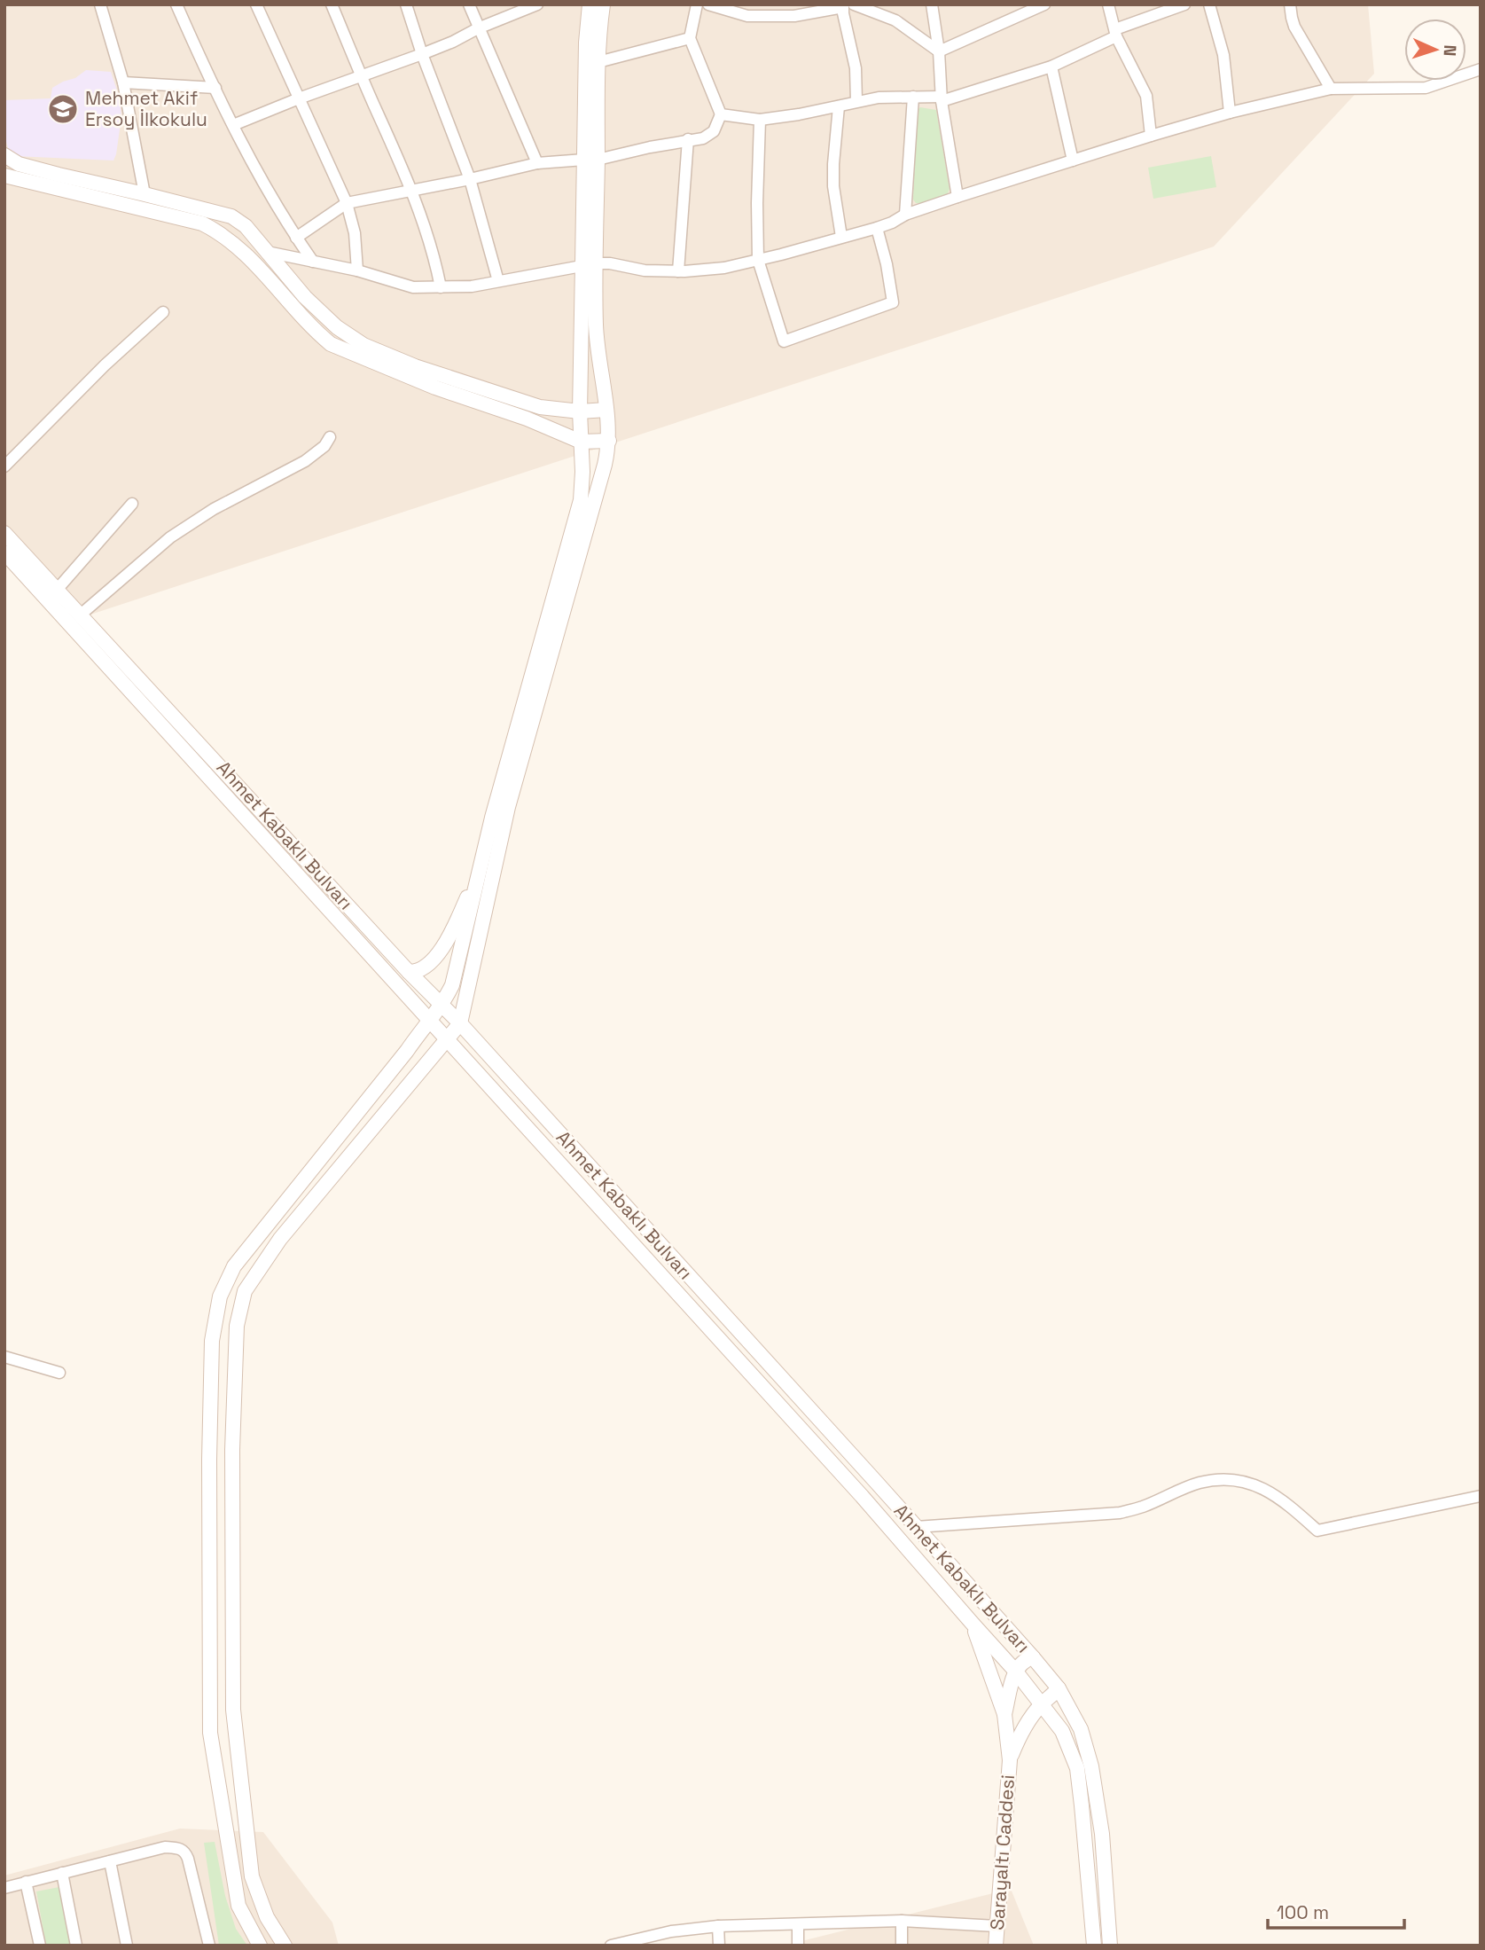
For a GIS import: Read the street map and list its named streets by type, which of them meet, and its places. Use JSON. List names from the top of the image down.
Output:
{
  "streets": {
    "street": ["Ahmet Kabaklı Bulvarı", "Sarayaltı Caddesi"]
  },
  "places": {
    "school or university": ["Mehmet Akif Ersoy İlkokulu"]
  },
  "scale_bar": "100 m",
  "north": "right"
}
